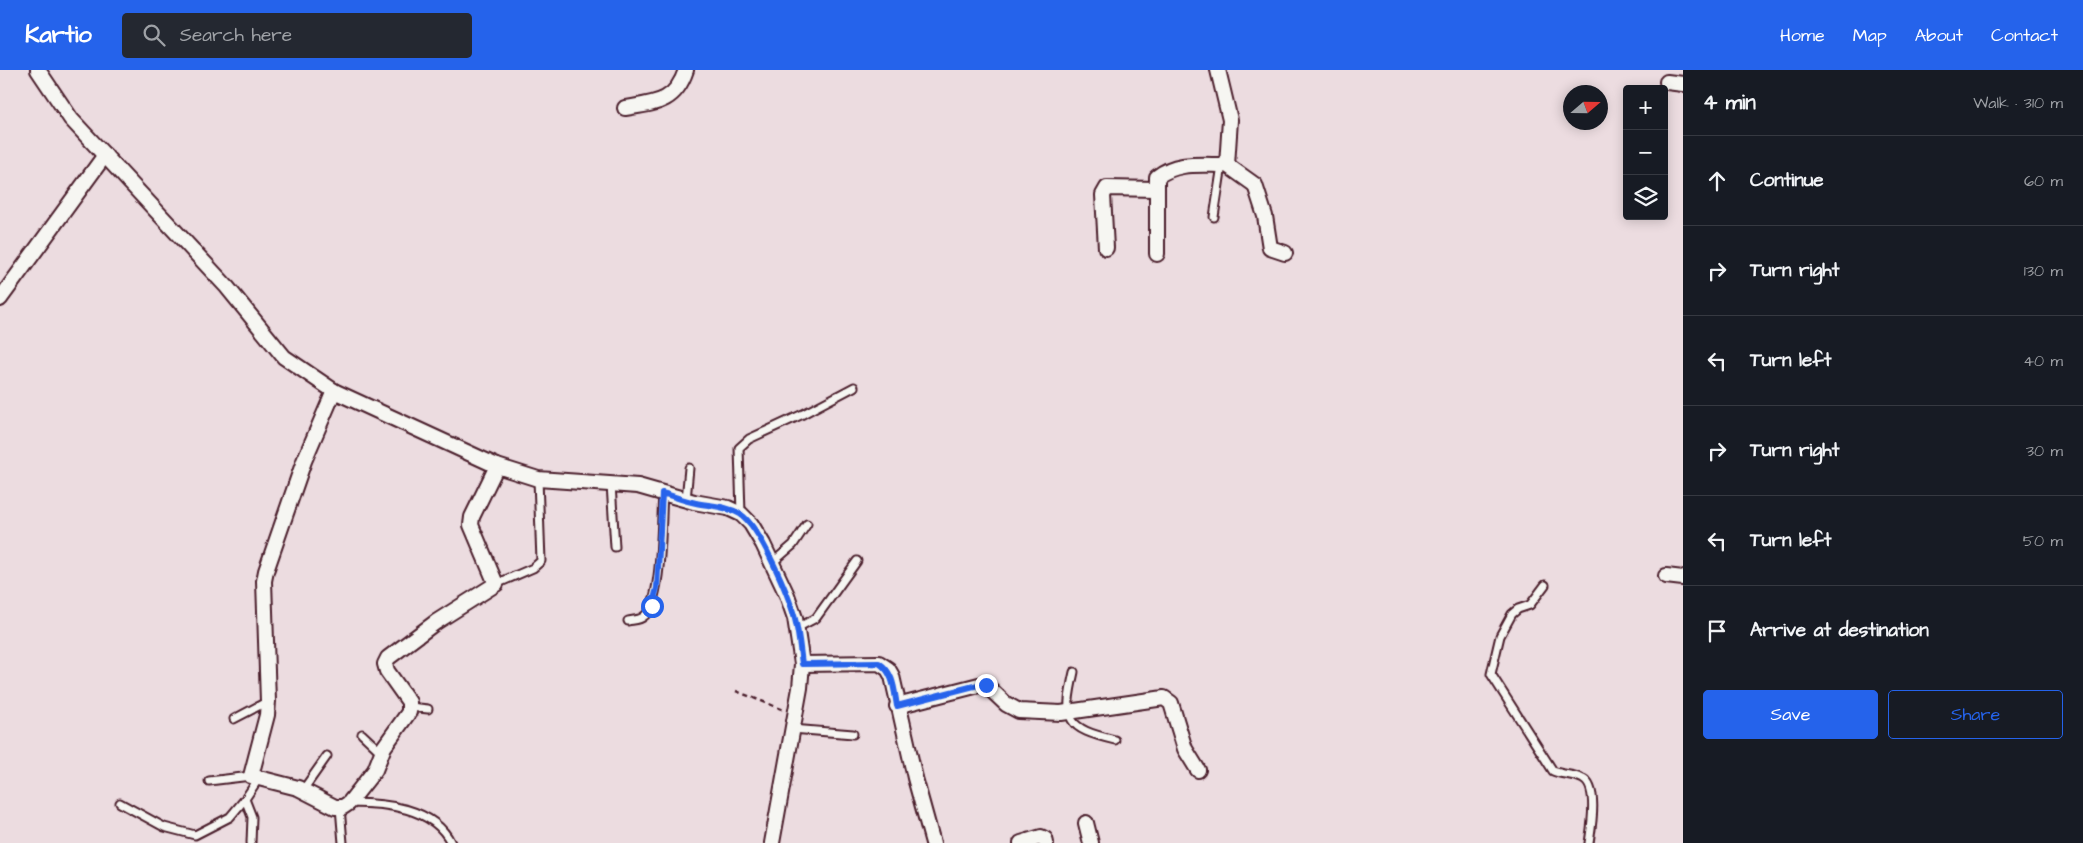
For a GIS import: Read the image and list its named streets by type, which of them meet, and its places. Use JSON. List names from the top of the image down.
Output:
{
  "north": "right",
  "page": {
    "header": "Kartio",
    "search": "Search here",
    "nav": [
      "Home",
      "Map",
      "About",
      "Contact"
    ],
    "heading": ["4 min", "Walk · 310 m"],
    "map_buttons": ["+", "−"],
    "list": [
      ["Continue", "60 m"],
      ["Turn right", "130 m"],
      ["Turn left", "40 m"],
      ["Turn right", "30 m"],
      ["Turn left", "50 m"],
      "Arrive at destination"
    ],
    "buttons": ["Save", "Share"]
  }
}
